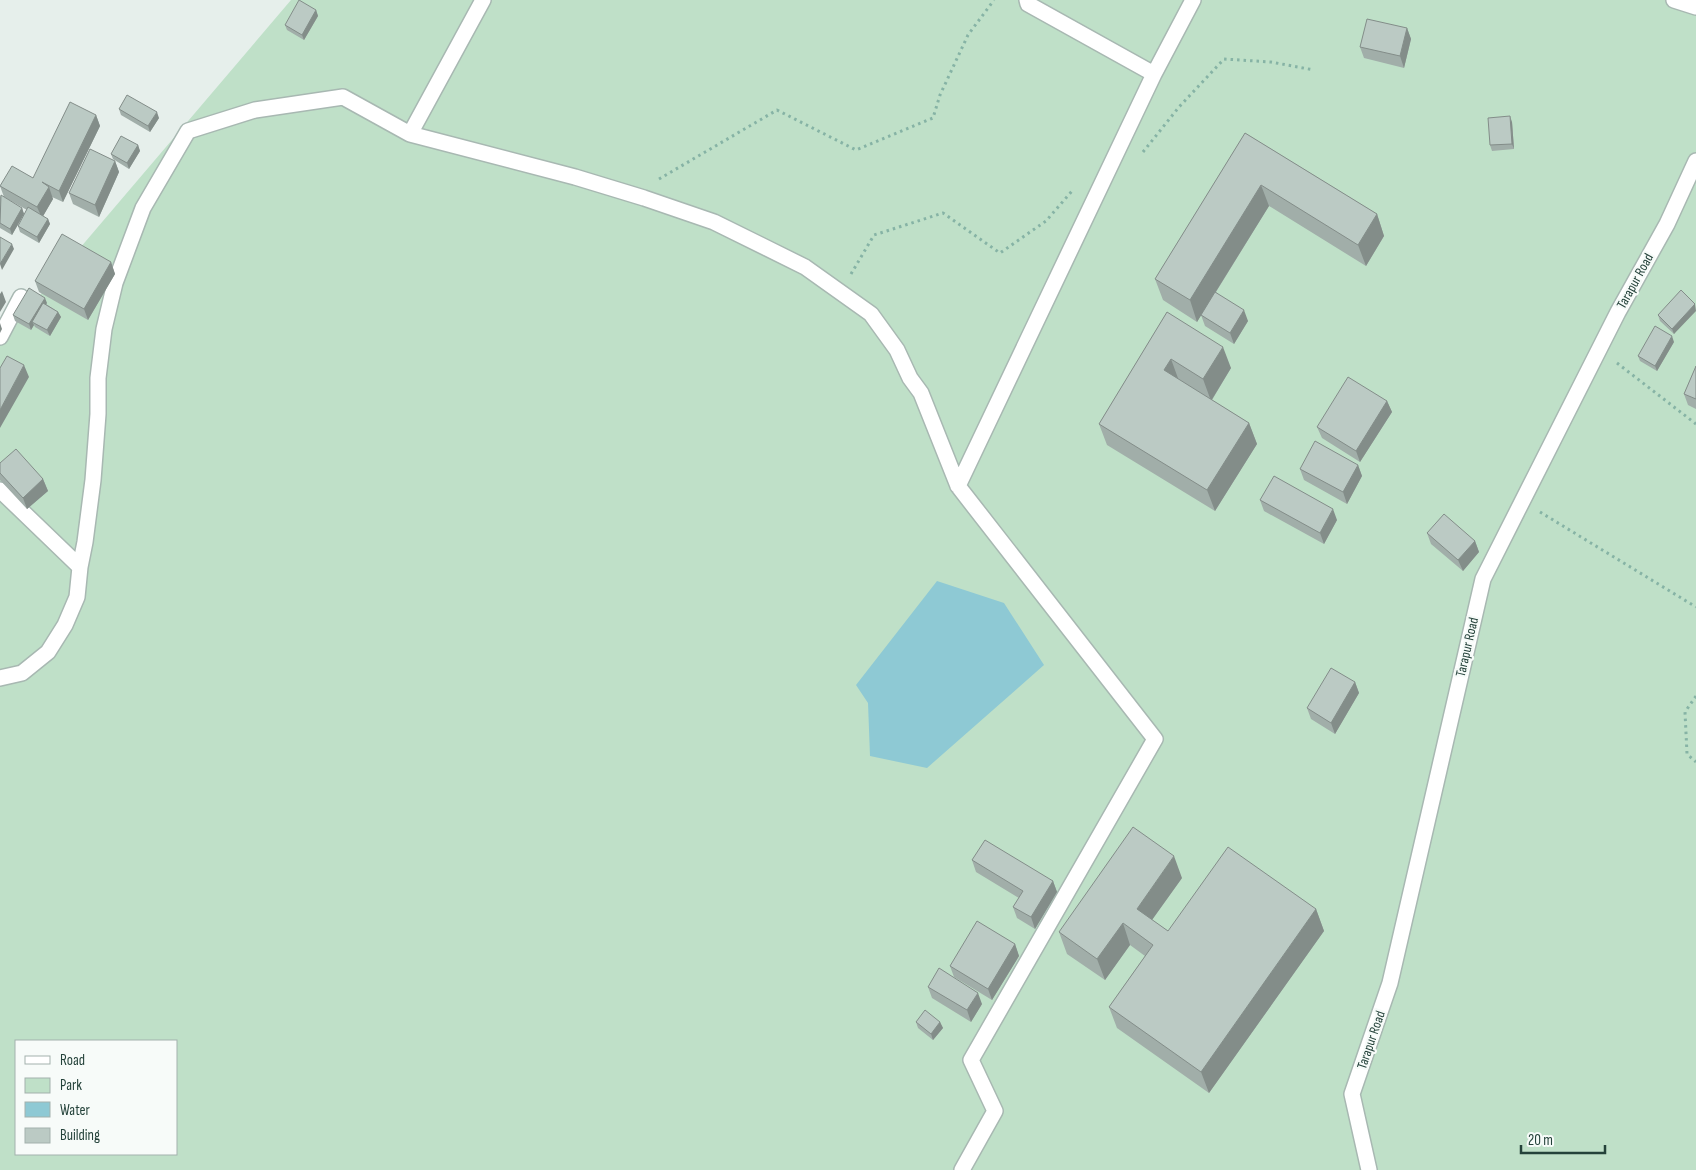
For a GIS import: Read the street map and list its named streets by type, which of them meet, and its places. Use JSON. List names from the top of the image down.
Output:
{
  "streets": {
    "street": ["Tarapur Road"]
  },
  "legend": [
    "Road",
    "Park",
    "Water",
    "Building"
  ],
  "scale_bar": "20 m"
}
